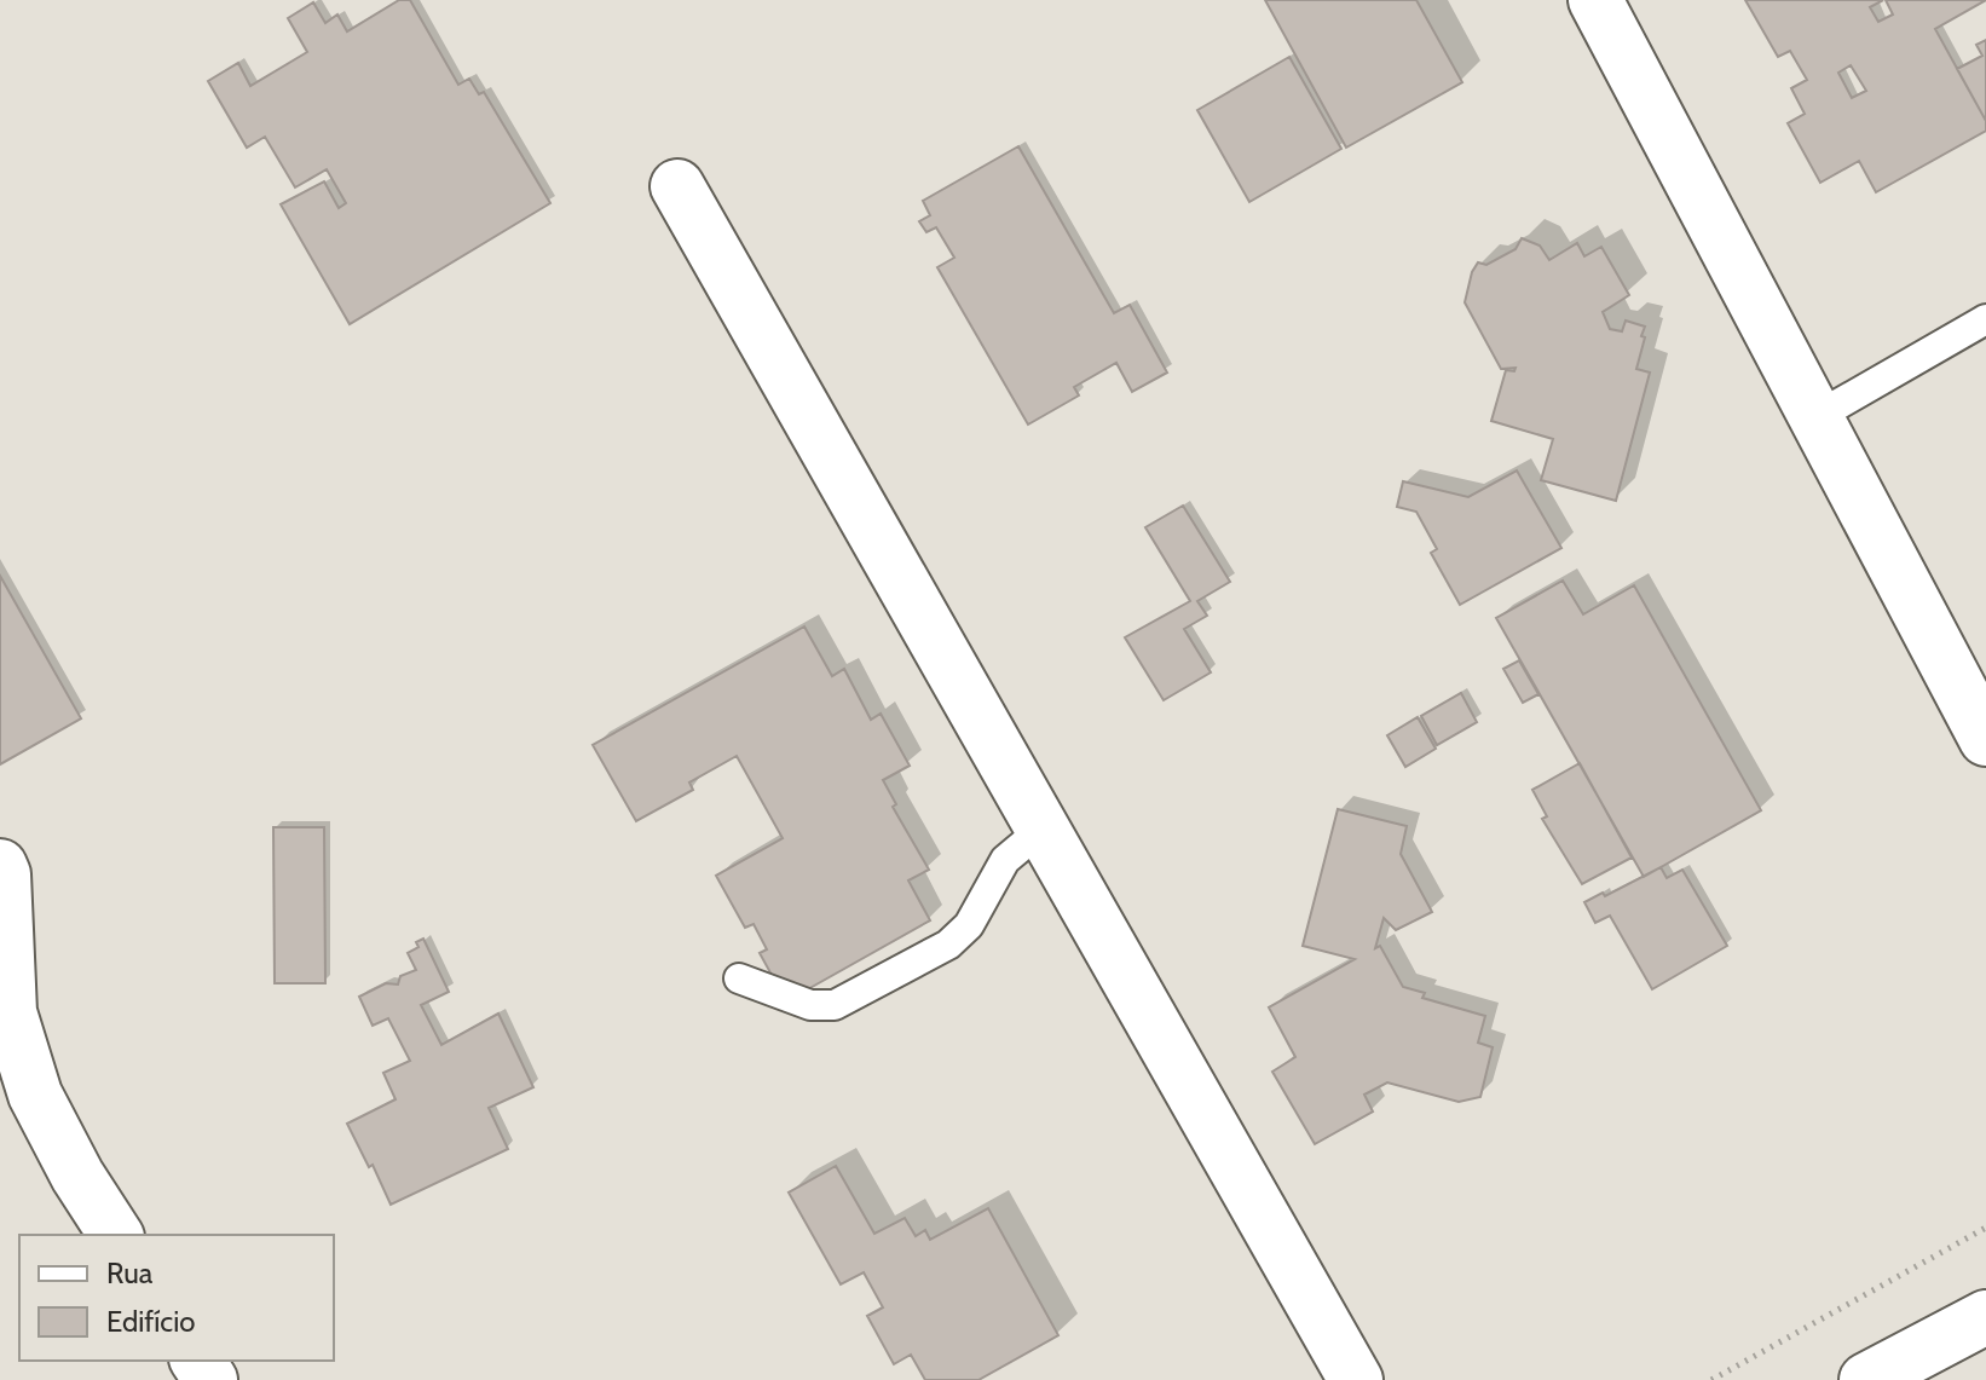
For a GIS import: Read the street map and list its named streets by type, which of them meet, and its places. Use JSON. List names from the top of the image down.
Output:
{
  "legend": ["Rua", "Edifício"]
}
